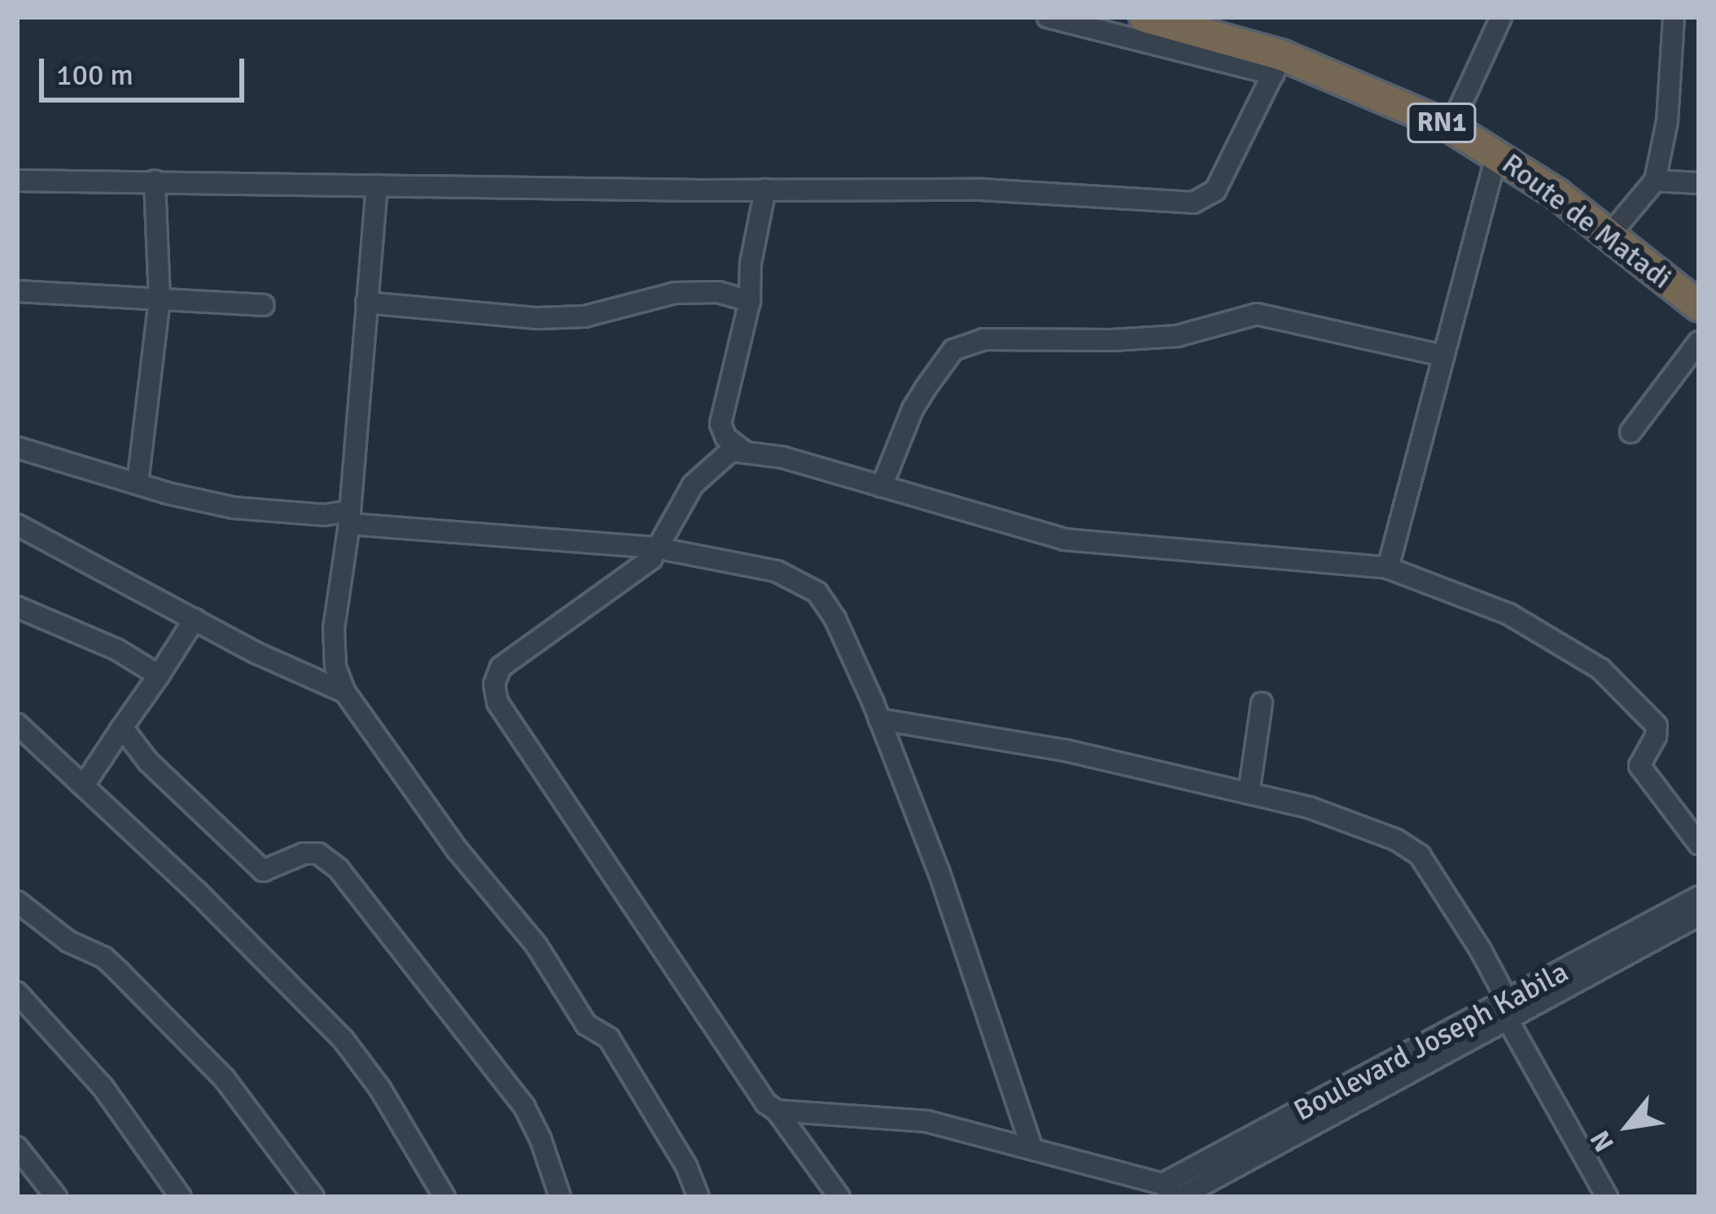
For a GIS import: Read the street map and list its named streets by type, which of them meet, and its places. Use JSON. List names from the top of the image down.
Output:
{
  "streets": {
    "highway": ["RN1", "Route de Matadi"],
    "street": ["Boulevard Joseph Kabila"]
  },
  "scale_bar": "100 m",
  "north": "bottom left"
}
